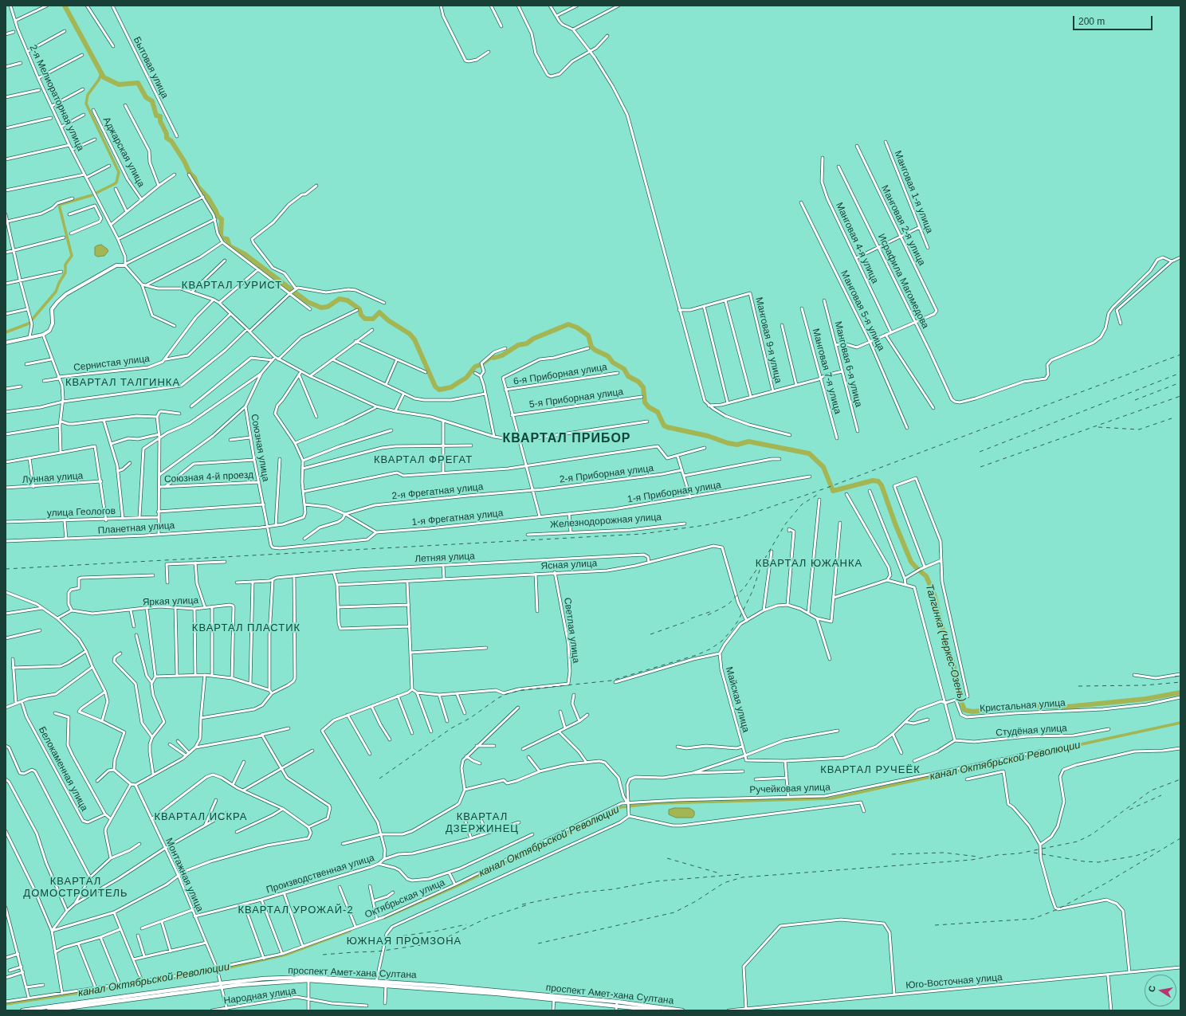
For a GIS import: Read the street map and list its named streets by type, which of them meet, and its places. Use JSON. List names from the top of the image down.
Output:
{
  "streets": {
    "main road": ["проспект Амет-хана Султана"],
    "street": [
      "Бытовая улица",
      "2-я Мелиораторная улица",
      "Аджарская улица",
      "Манговая 1-я улица",
      "Манговая 2-я улица",
      "Манговая 4-я улица",
      "Исрафила Магомедова",
      "Манговая 5-я улица",
      "Манговая 9-я улица",
      "Сернистая улица",
      "Манговая 6-я улица",
      "Манговая 7-я улица",
      "6-я Приборная улица",
      "5-я Приборная улица",
      "Союзная улица",
      "2-я Приборная улица",
      "Союзная 4-й проезд",
      "Лунная улица",
      "2-я Фрегатная улица",
      "1-я Приборная улица",
      "улица Геологов",
      "1-я Фрегатная улица",
      "Железнодорожная улица",
      "Планетная улица",
      "Летняя улица",
      "Ясная улица",
      "Яркая улица",
      "Светлая улица",
      "Майская улица",
      "Кристальная улица",
      "Студёная улица",
      "Белокаменная улица",
      "Ручейковая улица",
      "Производственная улица",
      "Монтажная улица",
      "Октябрьская улица",
      "Юго-Восточная улица",
      "Народная улица"
    ]
  },
  "crossings": [
    ["Манговая 2-я улица", "Исрафила Магомедова"],
    ["Союзная улица", "Союзная 4-й проезд"],
    ["Союзная улица", "1-я Фрегатная улица"],
    ["Союзная улица", "Планетная улица"],
    ["2-я Приборная улица", "2-я Фрегатная улица"],
    ["1-я Приборная улица", "1-я Фрегатная улица"],
    ["Летняя улица", "Ясная улица"],
    ["Ясная улица", "Светлая улица"],
    ["Светлая улица", "Производственная улица"],
    ["Майская улица", "Кристальная улица"],
    ["Ручейковая улица", "Октябрьская улица"],
    ["Производственная улица", "Монтажная улица"],
    ["Монтажная улица", "Октябрьская улица"],
    ["Монтажная улица", "проспект Амет-хана Султана"],
    ["Монтажная улица", "Народная улица"]
  ],
  "districts": [
    "КВАРТАЛ ТУРИСТ",
    "КВАРТАЛ ТАЛГИНКА",
    "КВАРТАЛ ПРИБОР",
    "КВАРТАЛ ФРЕГАТ",
    "КВАРТАЛ ЮЖАНКА",
    "КВАРТАЛ ПЛАСТИК",
    "КВАРТАЛ РУЧЕЁК",
    "КВАРТАЛ ИСКРА",
    "КВАРТАЛ ДЗЕРЖИНЕЦ",
    "КВАРТАЛ ДОМОСТРОИТЕЛЬ",
    "КВАРТАЛ УРОЖАЙ-2",
    "ЮЖНАЯ ПРОМЗОНА"
  ],
  "water": ["Талгинка (Черкес-Озень)", "канал Октябрьской Революции"],
  "scale_bar": "200 m",
  "north": "left"
}
